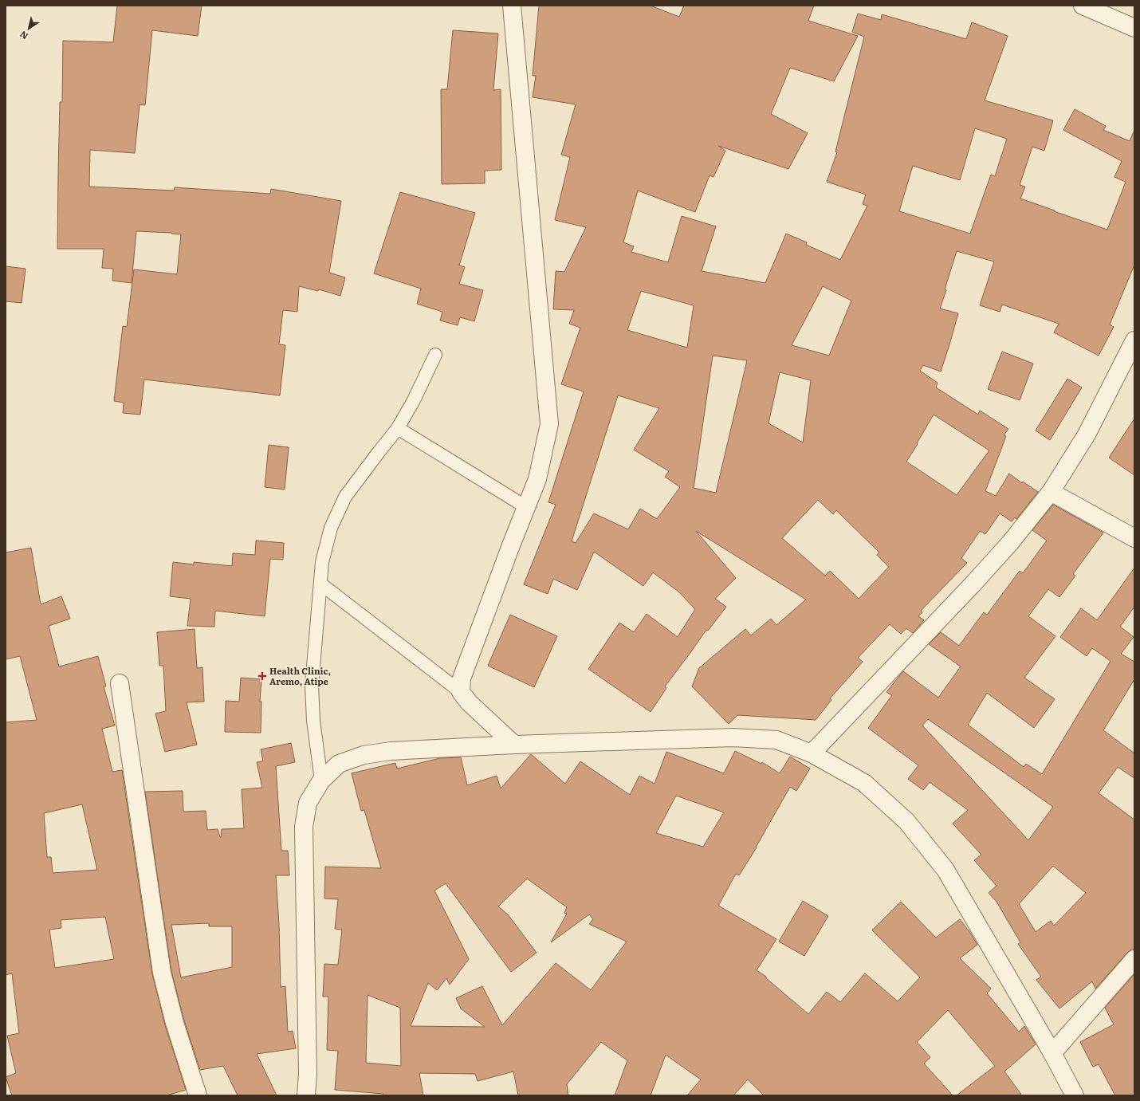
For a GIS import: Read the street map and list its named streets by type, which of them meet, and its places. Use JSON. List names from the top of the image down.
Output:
{
  "places": {
    "health": ["Health Clinic, Aremo, Atipe"]
  },
  "north": "bottom left"
}
